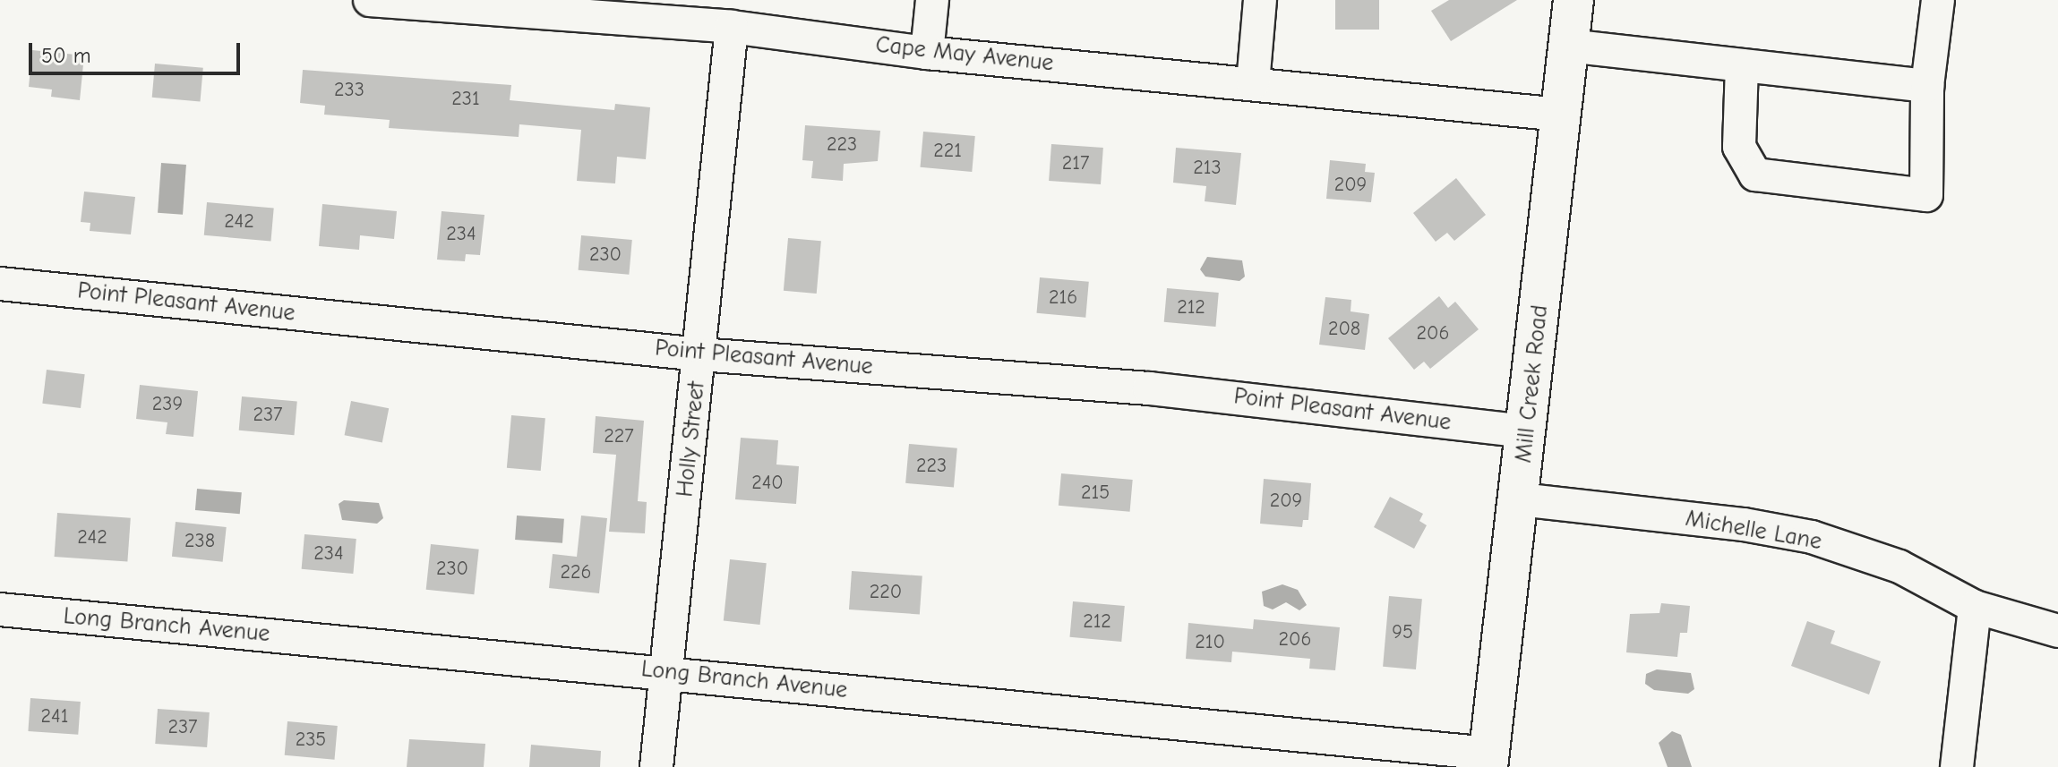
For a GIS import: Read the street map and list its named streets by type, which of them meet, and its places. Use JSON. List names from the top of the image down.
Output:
{
  "streets": {
    "street": [
      "Cape May Avenue",
      "Point Pleasant Avenue",
      "Mill Creek Road",
      "Holly Street",
      "Michelle Lane",
      "Long Branch Avenue"
    ]
  },
  "crossings": [
    ["Cape May Avenue", "Mill Creek Road"],
    ["Cape May Avenue", "Holly Street"],
    ["Point Pleasant Avenue", "Mill Creek Road"],
    ["Point Pleasant Avenue", "Holly Street"],
    ["Mill Creek Road", "Michelle Lane"],
    ["Mill Creek Road", "Long Branch Avenue"],
    ["Holly Street", "Long Branch Avenue"]
  ],
  "house_numbers": [
    "233",
    "231",
    "223",
    "221",
    "217",
    "213",
    "209",
    "242",
    "234",
    "230",
    "216",
    "212",
    "208",
    "206",
    "239",
    "237",
    "227",
    "223",
    "240",
    "215",
    "209",
    "242",
    "238",
    "234",
    "230",
    "226",
    "220",
    "212",
    "95",
    "206",
    "210",
    "241",
    "237",
    "235"
  ],
  "scale_bar": "50 m"
}
